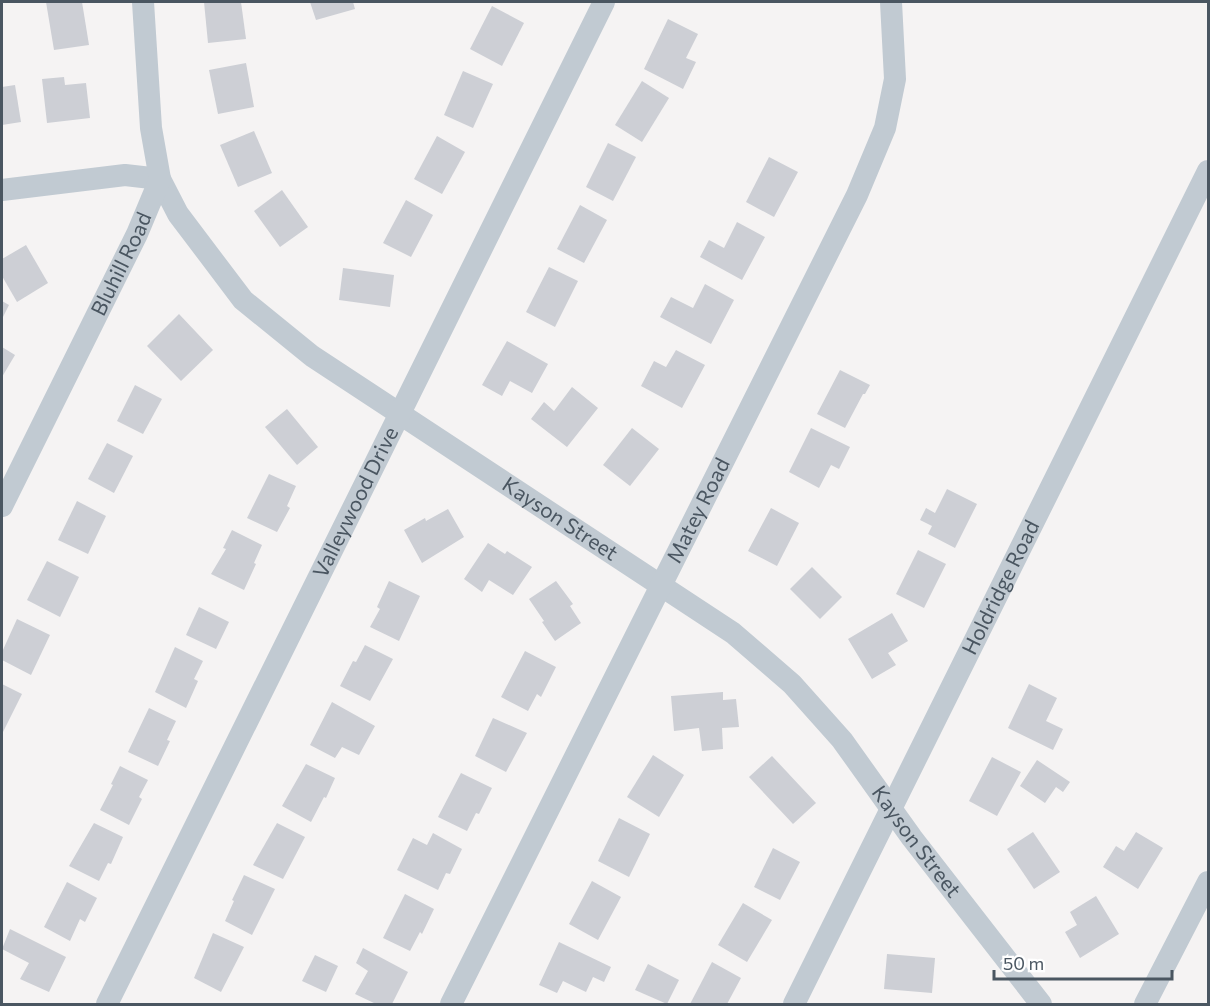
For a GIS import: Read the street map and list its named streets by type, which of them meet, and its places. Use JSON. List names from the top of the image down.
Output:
{
  "streets": {
    "street": [
      "Bluhill Road",
      "Valleywood Drive",
      "Matey Road",
      "Kayson Street",
      "Holdridge Road"
    ]
  },
  "crossings": [
    ["Bluhill Road", "Kayson Street"],
    ["Valleywood Drive", "Kayson Street"],
    ["Matey Road", "Kayson Street"],
    ["Kayson Street", "Holdridge Road"]
  ],
  "scale_bar": "50 m"
}
